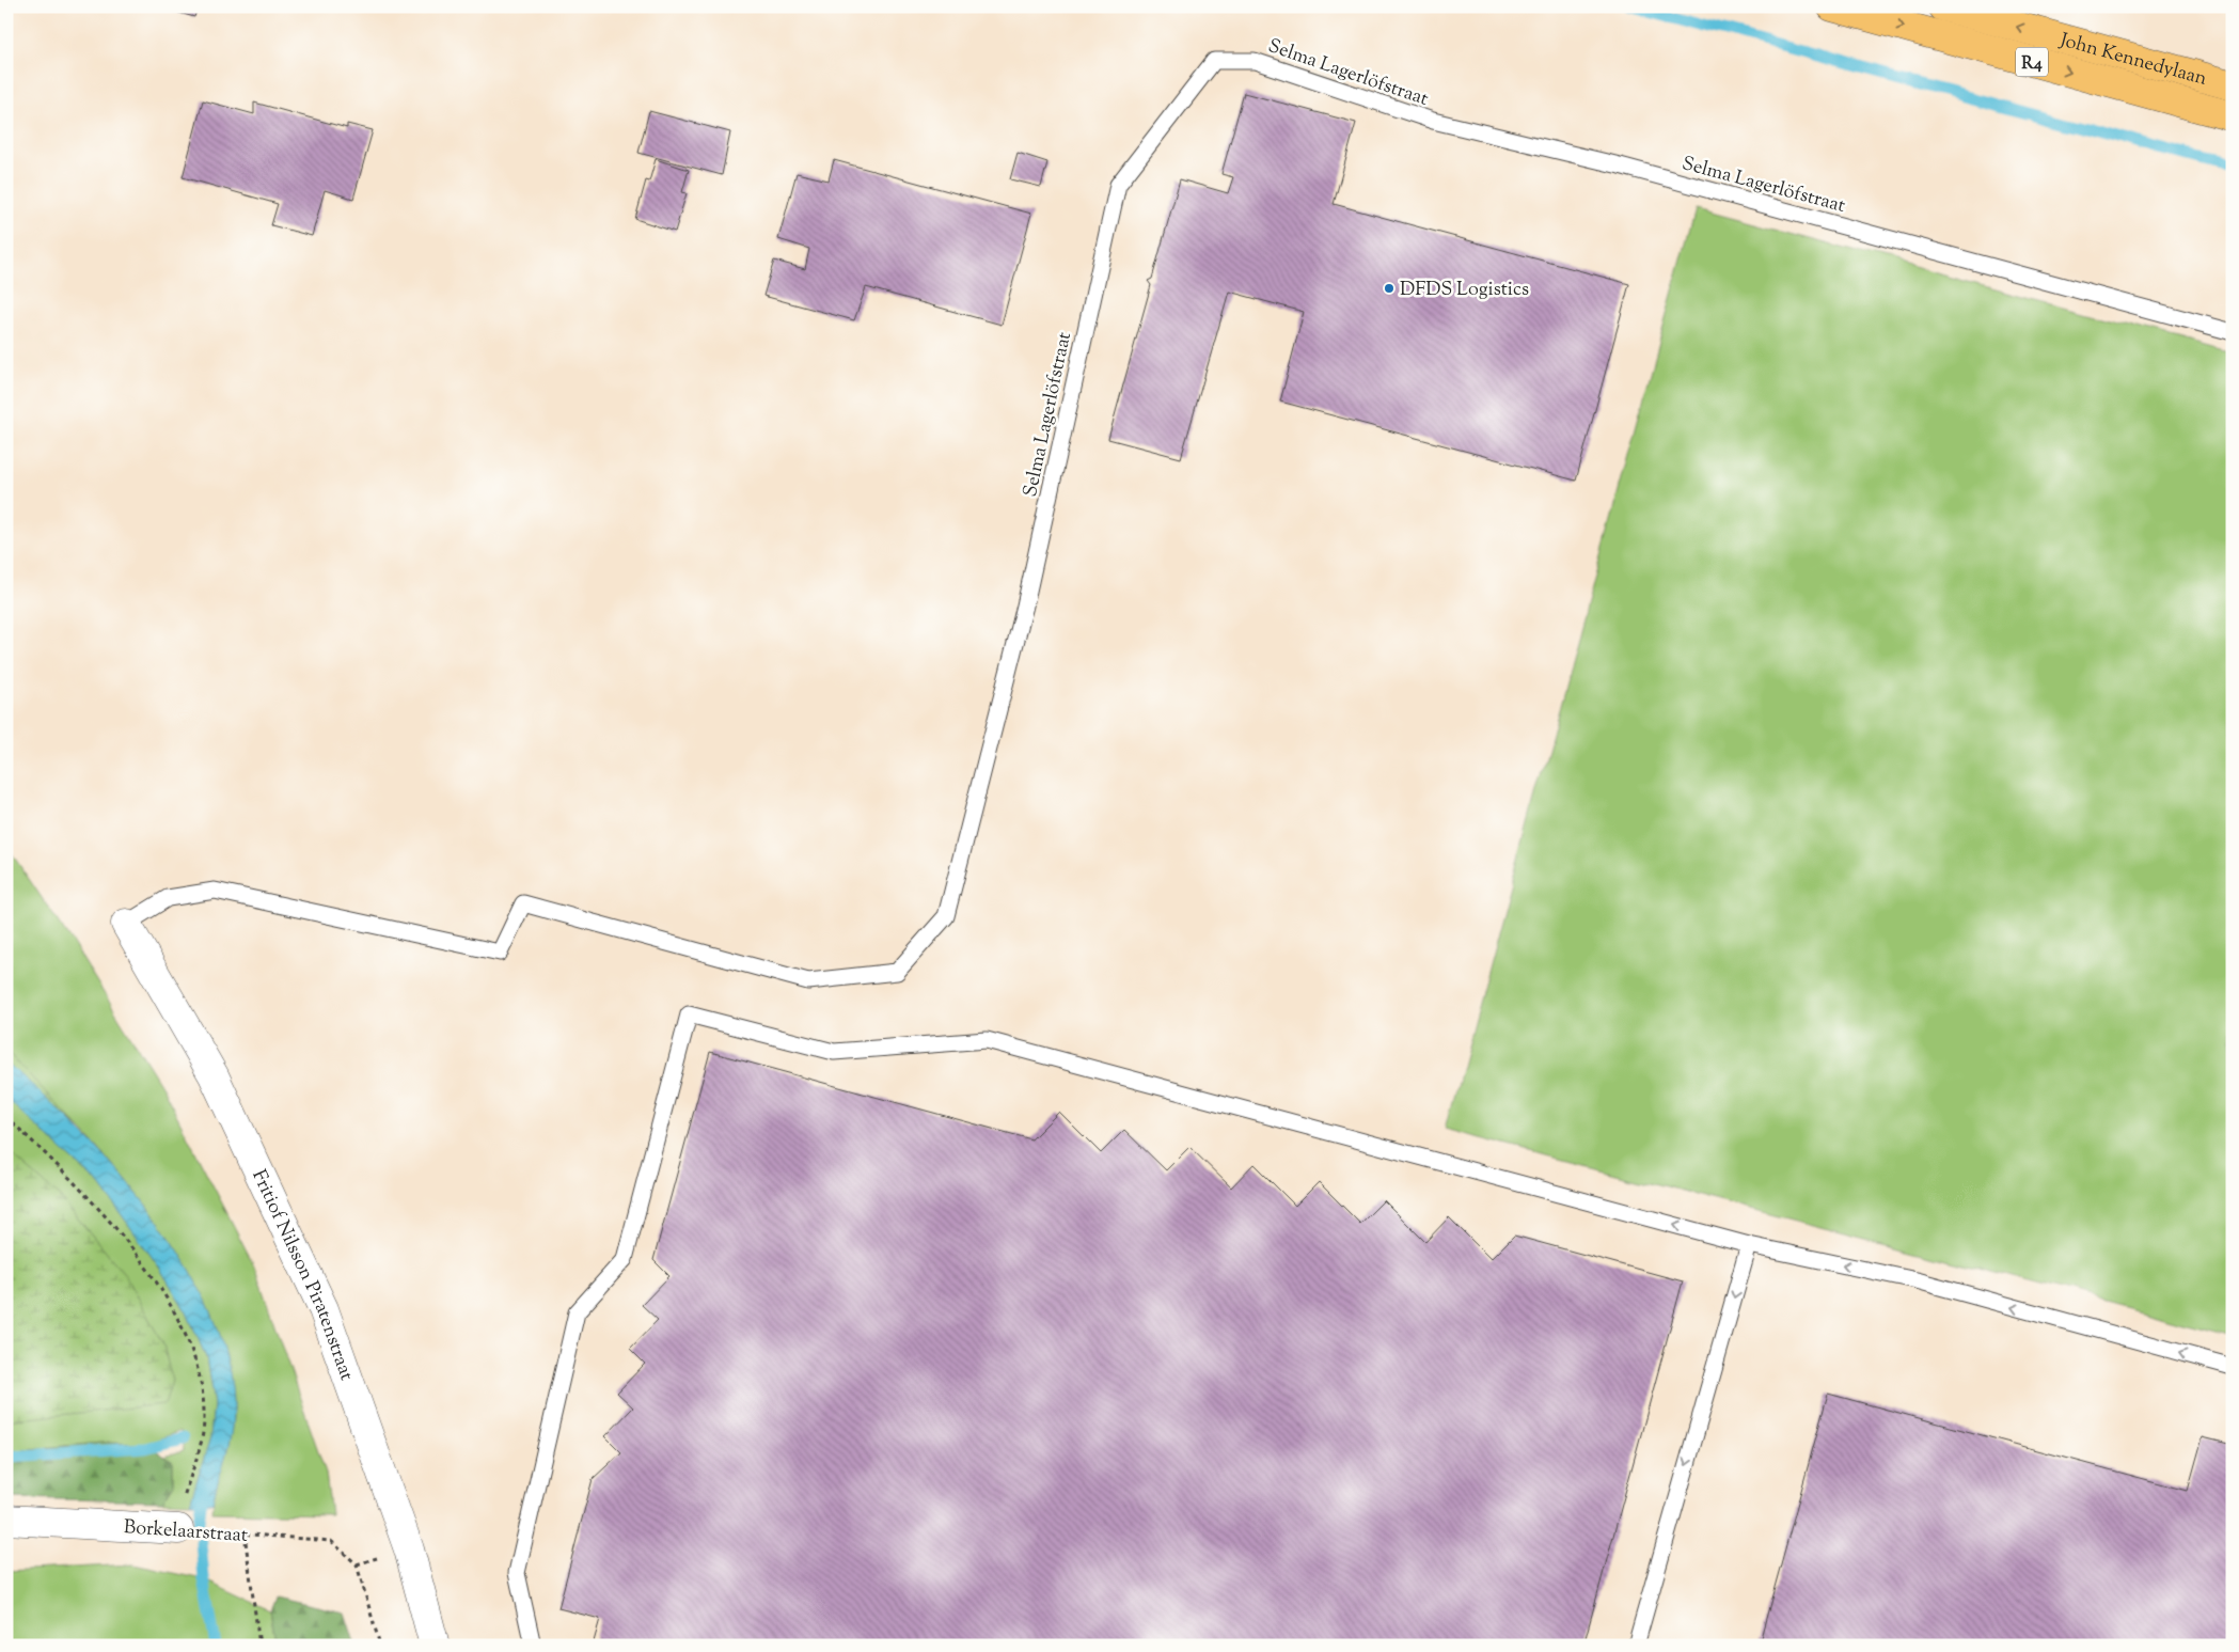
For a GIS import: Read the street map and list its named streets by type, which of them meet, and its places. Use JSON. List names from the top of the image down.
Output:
{
  "streets": {
    "highway": ["John Kennedylaan", "R4"],
    "street": ["Fritiof Nilsson Piratenstraat", "Borkelaarstraat"],
    "lane": ["Selma Lagerlöfstraat"]
  },
  "crossings": [
    ["Selma Lagerlöfstraat", "Fritiof Nilsson Piratenstraat"]
  ],
  "places": ["DFDS Logistics"]
}
